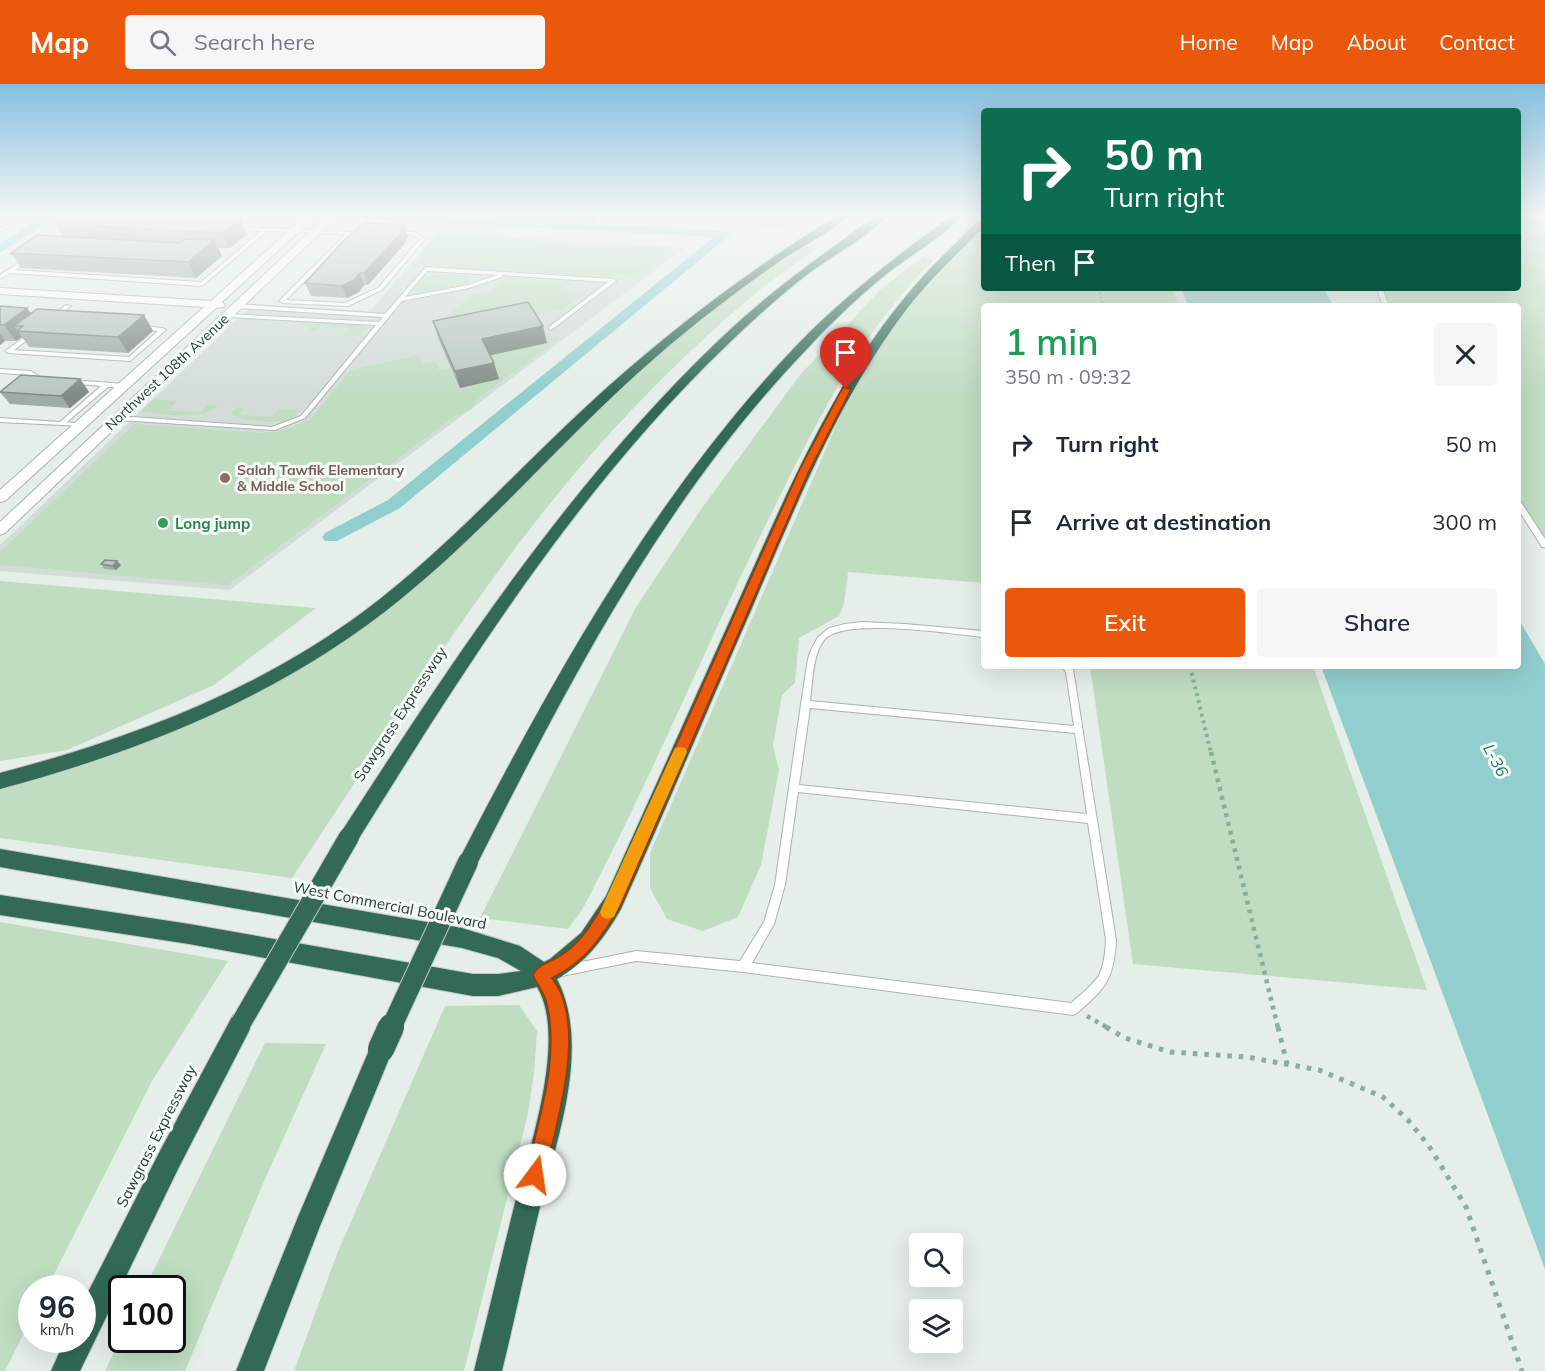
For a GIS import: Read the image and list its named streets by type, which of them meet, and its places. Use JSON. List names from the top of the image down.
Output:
{
  "streets": {
    "highway": ["Sawgrass Expressway", "West Commercial Boulevard"],
    "street": ["Northwest 108th Avenue"]
  },
  "water": ["L-36"],
  "places": ["Salah Tawfik Elementary & Middle School", "Long jump"],
  "page": {
    "header": "Map",
    "search": "Search here",
    "nav": [
      "Home",
      "Map",
      "About",
      "Contact"
    ],
    "turn": ["50 m", "Turn right"],
    "then": "Then",
    "heading": ["1 min", "350 m · 09:32"],
    "list": [
      {
        "name": "Turn right",
        "value": "50 m"
      },
      {
        "name": "Arrive at destination",
        "value": "300 m"
      }
    ],
    "buttons": ["Exit", "Share"],
    "speed": "96 km/h",
    "limit": "100"
  }
}
